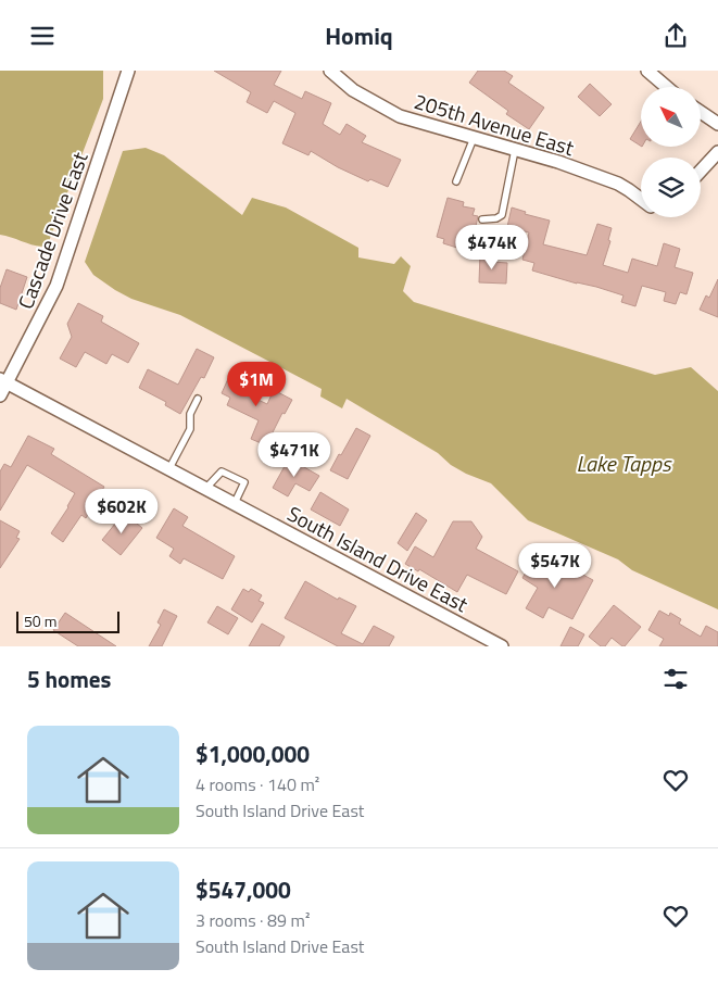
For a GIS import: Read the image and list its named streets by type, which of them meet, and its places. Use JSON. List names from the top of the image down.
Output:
{
  "streets": {
    "street": ["205th Avenue East", "Cascade Drive East", "South Island Drive East"]
  },
  "crossings": [
    ["Cascade Drive East", "South Island Drive East"]
  ],
  "water": ["Lake Tapps"],
  "scale_bar": "50 m",
  "north": "top left",
  "page": {
    "header": "Homiq",
    "price": [
      "$474K",
      "$1M",
      "$471K",
      "$602K",
      "$547K"
    ],
    "scale": "50 m",
    "heading": "5 homes",
    "list": [
      {
        "name": "$1,000,000",
        "note": "4 rooms · 140 m² · South Island Drive East"
      },
      {
        "name": "$547,000",
        "note": "3 rooms · 89 m² · South Island Drive East"
      }
    ]
  }
}
